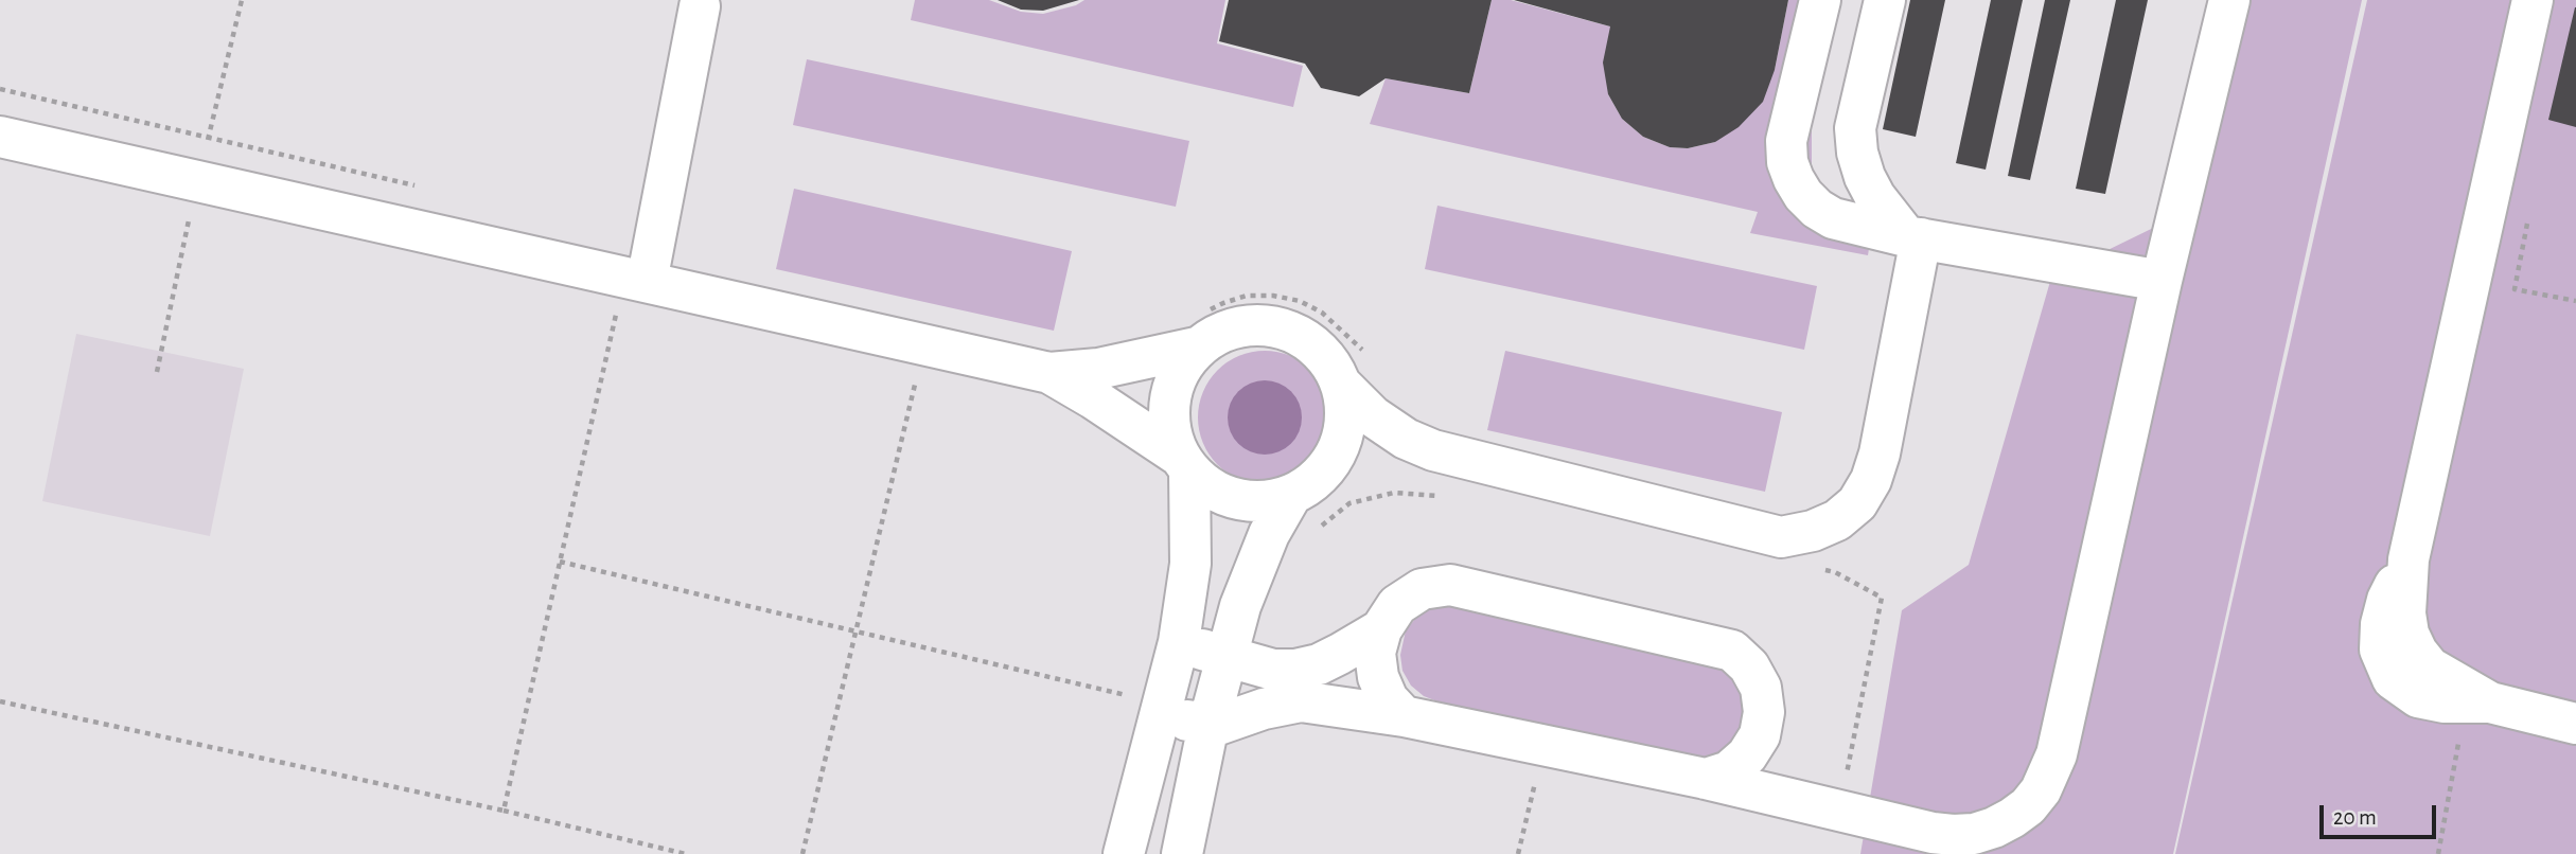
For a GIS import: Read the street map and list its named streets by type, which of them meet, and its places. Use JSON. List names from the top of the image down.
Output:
{
  "scale_bar": "20 m"
}
